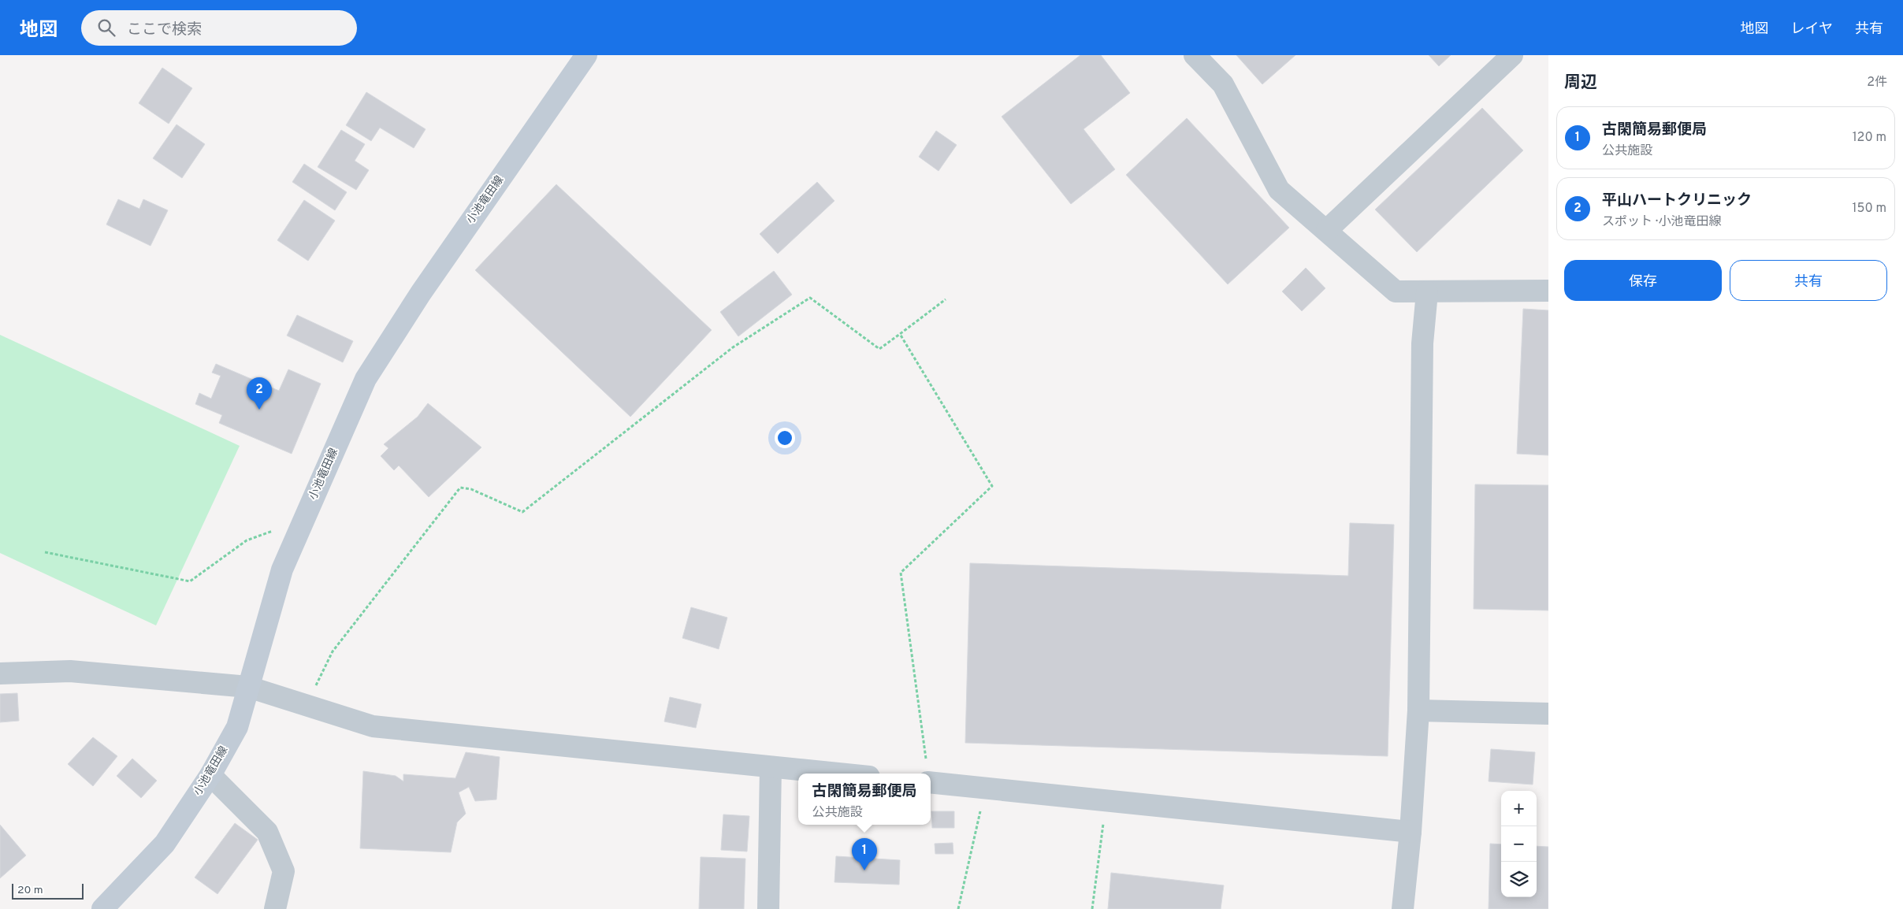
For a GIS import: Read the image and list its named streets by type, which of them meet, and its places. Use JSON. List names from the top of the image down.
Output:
{
  "streets": {
    "main road": ["小池竜田線"]
  },
  "scale_bar": "20 m",
  "page": {
    "header": "地図",
    "search": "ここで検索",
    "nav": ["地図", "レイヤ", "共有"],
    "heading": ["周辺", "2件"],
    "list": [
      {
        "mark": "1",
        "name": "古閑簡易郵便局",
        "note": "公共施設",
        "value": "120 m"
      },
      {
        "mark": "2",
        "name": "平山ハートクリニック",
        "note": "スポット · 小池竜田線",
        "value": "150 m"
      }
    ],
    "buttons": ["保存", "共有"],
    "pins": ["2", "1"],
    "popup": ["古閑簡易郵便局", "公共施設"],
    "map_buttons": ["+", "−"],
    "scale": "20 m"
  }
}
